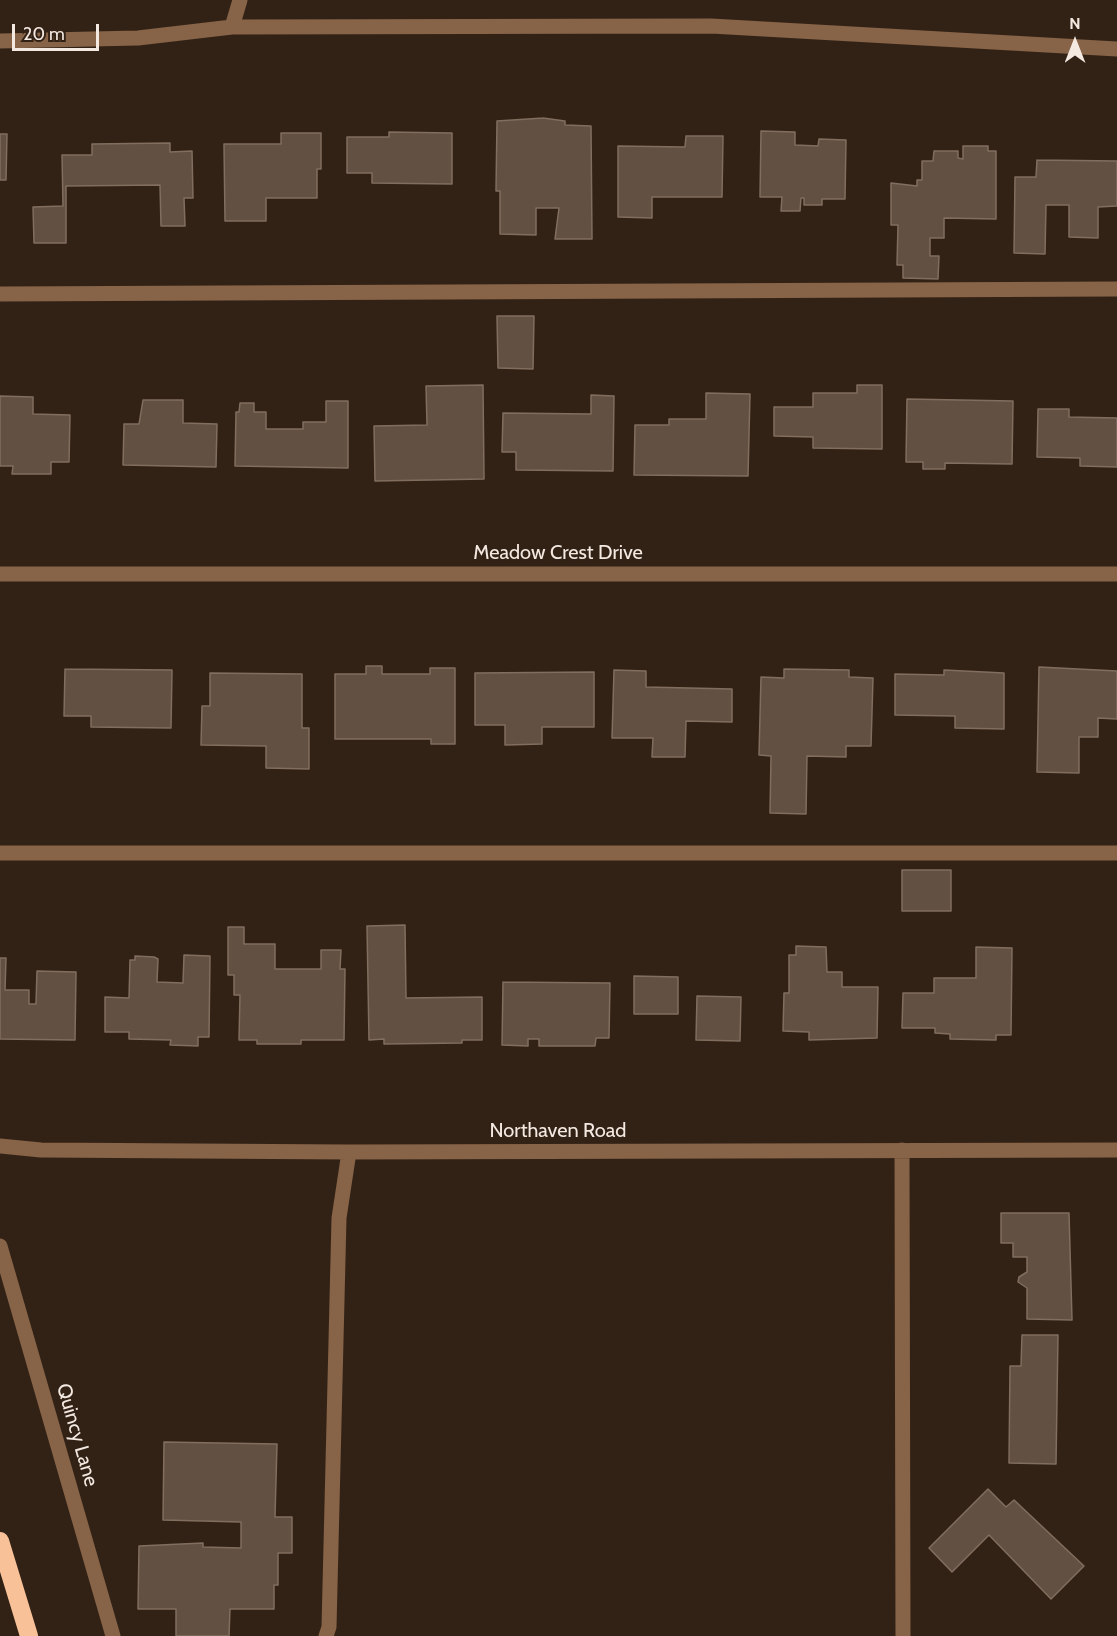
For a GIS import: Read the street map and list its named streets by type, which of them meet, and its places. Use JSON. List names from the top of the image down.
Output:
{
  "streets": {
    "street": ["Meadow Crest Drive", "Northaven Road", "Quincy Lane"]
  },
  "scale_bar": "20 m",
  "north": "top"
}
